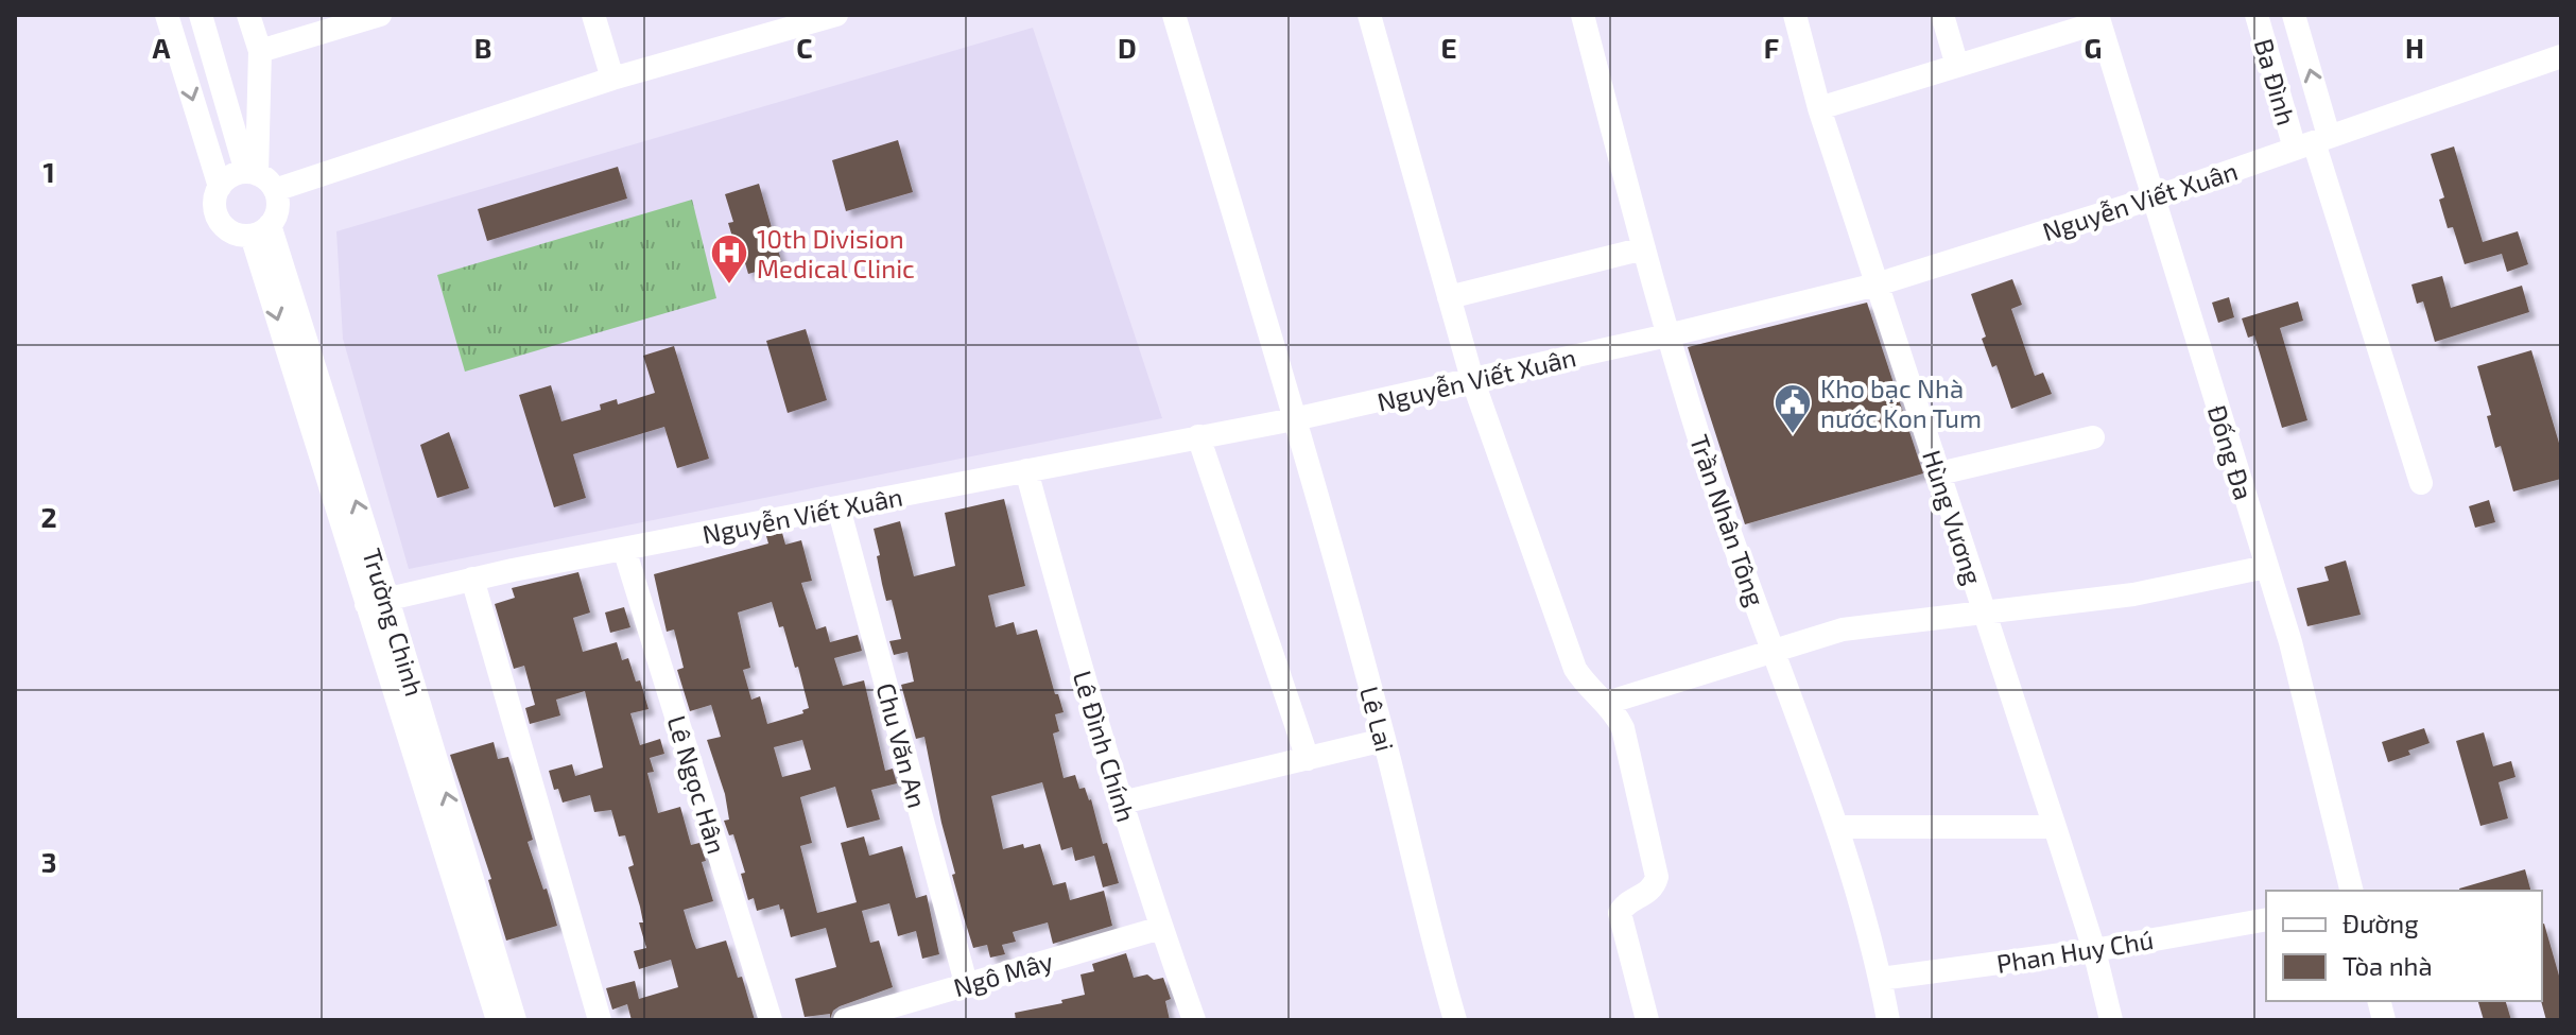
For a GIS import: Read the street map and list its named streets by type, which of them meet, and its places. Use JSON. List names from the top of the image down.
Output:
{
  "streets": {
    "street": [
      "Ba Đình",
      "Nguyễn Viết Xuân",
      "Đống Đa",
      "Hùng Vương",
      "Trần Nhân Tông",
      "Trường Chinh",
      "Lê Lai",
      "Chu Văn An",
      "Lê Đình Chính",
      "Lê Ngọc Hân",
      "Phan Huy Chú",
      "Ngô Mây"
    ]
  },
  "crossings": [
    ["Ba Đình", "Nguyễn Viết Xuân"],
    ["Nguyễn Viết Xuân", "Đống Đa"],
    ["Nguyễn Viết Xuân", "Hùng Vương"],
    ["Nguyễn Viết Xuân", "Trần Nhân Tông"],
    ["Nguyễn Viết Xuân", "Trường Chinh"],
    ["Nguyễn Viết Xuân", "Lê Lai"],
    ["Nguyễn Viết Xuân", "Chu Văn An"],
    ["Nguyễn Viết Xuân", "Lê Đình Chính"],
    ["Nguyễn Viết Xuân", "Lê Ngọc Hân"],
    ["Hùng Vương", "Phan Huy Chú"],
    ["Trần Nhân Tông", "Phan Huy Chú"],
    ["Chu Văn An", "Ngô Mây"],
    ["Lê Đình Chính", "Ngô Mây"]
  ],
  "places": {
    "hospital": ["10th Division Medical Clinic"],
    "public building": ["Kho bạc Nhà nước Kon Tum"]
  },
  "legend": ["Đường", "Tòa nhà"],
  "grid": {
    "columns": [
      "A",
      "B",
      "C",
      "D",
      "E",
      "F",
      "G",
      "H"
    ],
    "rows": ["1", "2", "3"]
  }
}
